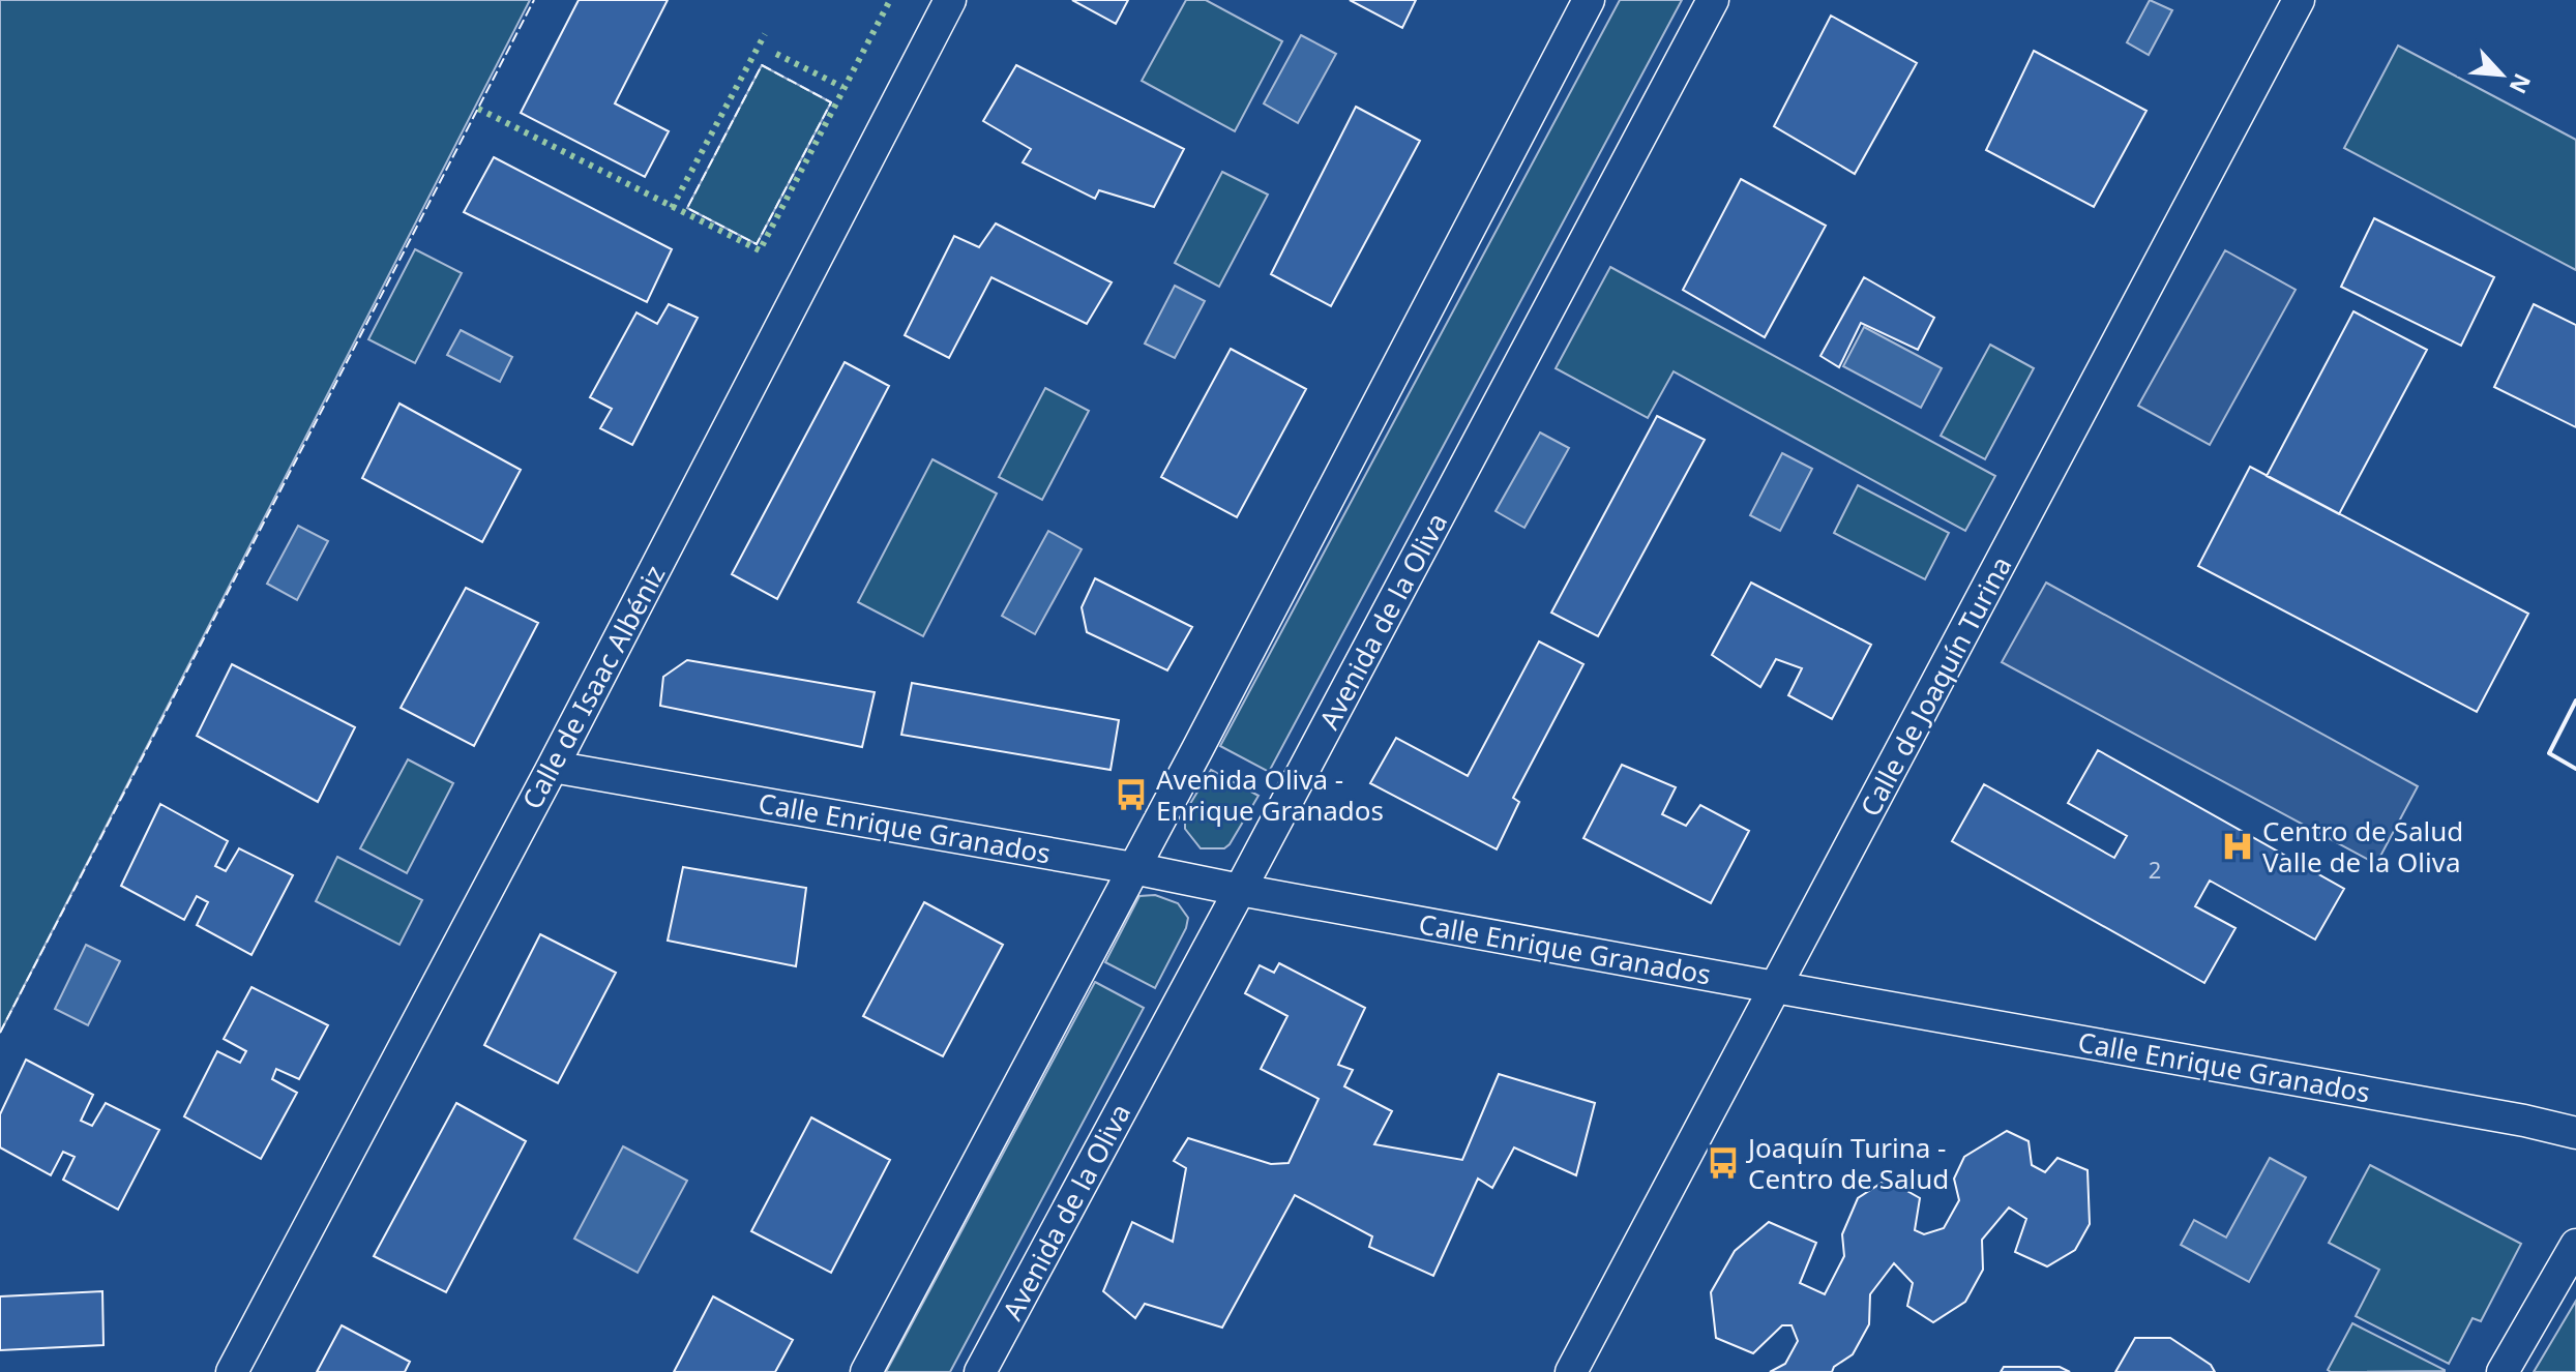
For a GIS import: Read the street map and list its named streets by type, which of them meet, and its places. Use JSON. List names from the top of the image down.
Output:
{
  "streets": {
    "street": [
      "Avenida de la Oliva",
      "Calle de Joaquín Turina",
      "Calle de Isaac Albéniz",
      "Calle Enrique Granados"
    ]
  },
  "crossings": [
    ["Avenida de la Oliva", "Calle Enrique Granados"],
    ["Calle de Joaquín Turina", "Calle Enrique Granados"],
    ["Calle de Isaac Albéniz", "Calle Enrique Granados"]
  ],
  "places": {
    "bus stop": ["Avenida Oliva - Enrique Granados", "Joaquín Turina - Centro de Salud"],
    "hospital": ["Centro de Salud Valle de la Oliva"]
  },
  "house_numbers": ["2"],
  "north": "bottom right"
}
